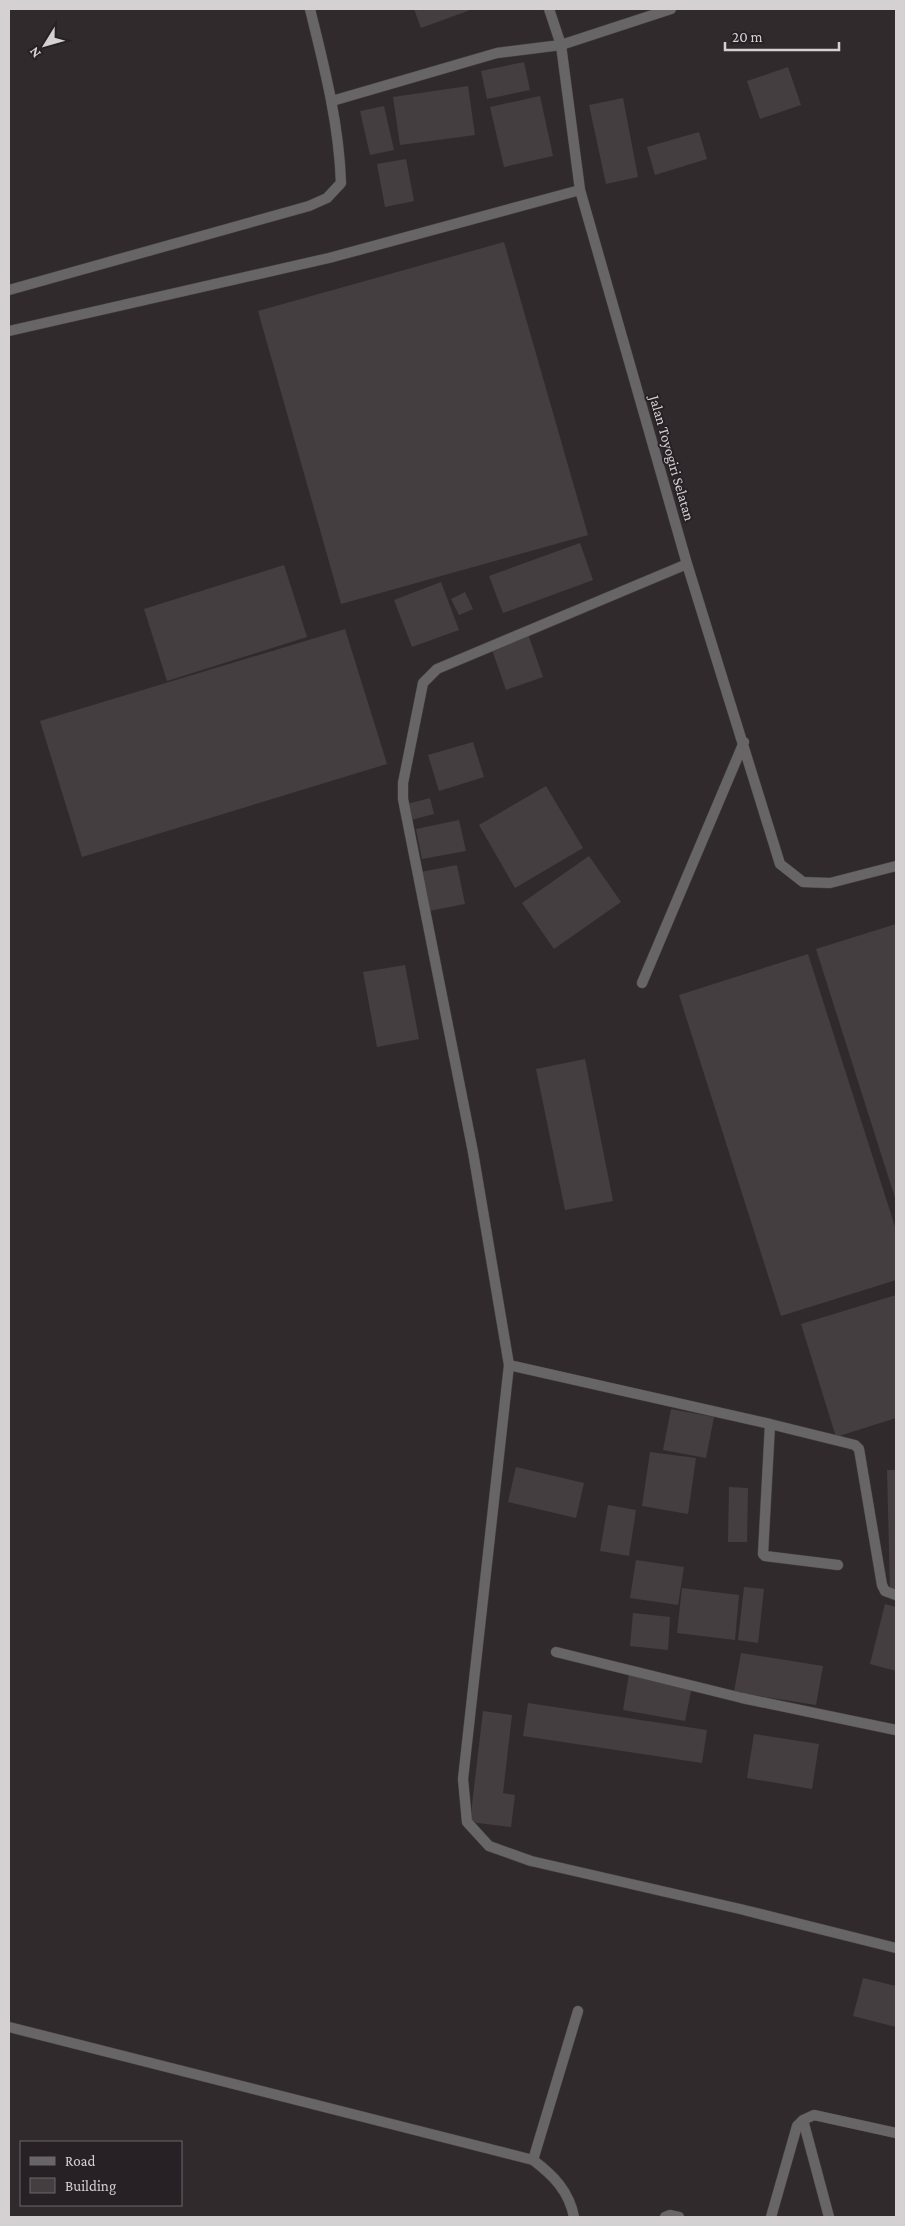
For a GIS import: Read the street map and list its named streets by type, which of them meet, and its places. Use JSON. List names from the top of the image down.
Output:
{
  "streets": {
    "street": ["Jalan Toyogiri Selatan"]
  },
  "legend": ["Road", "Building"],
  "scale_bar": "20 m",
  "north": "bottom left"
}
